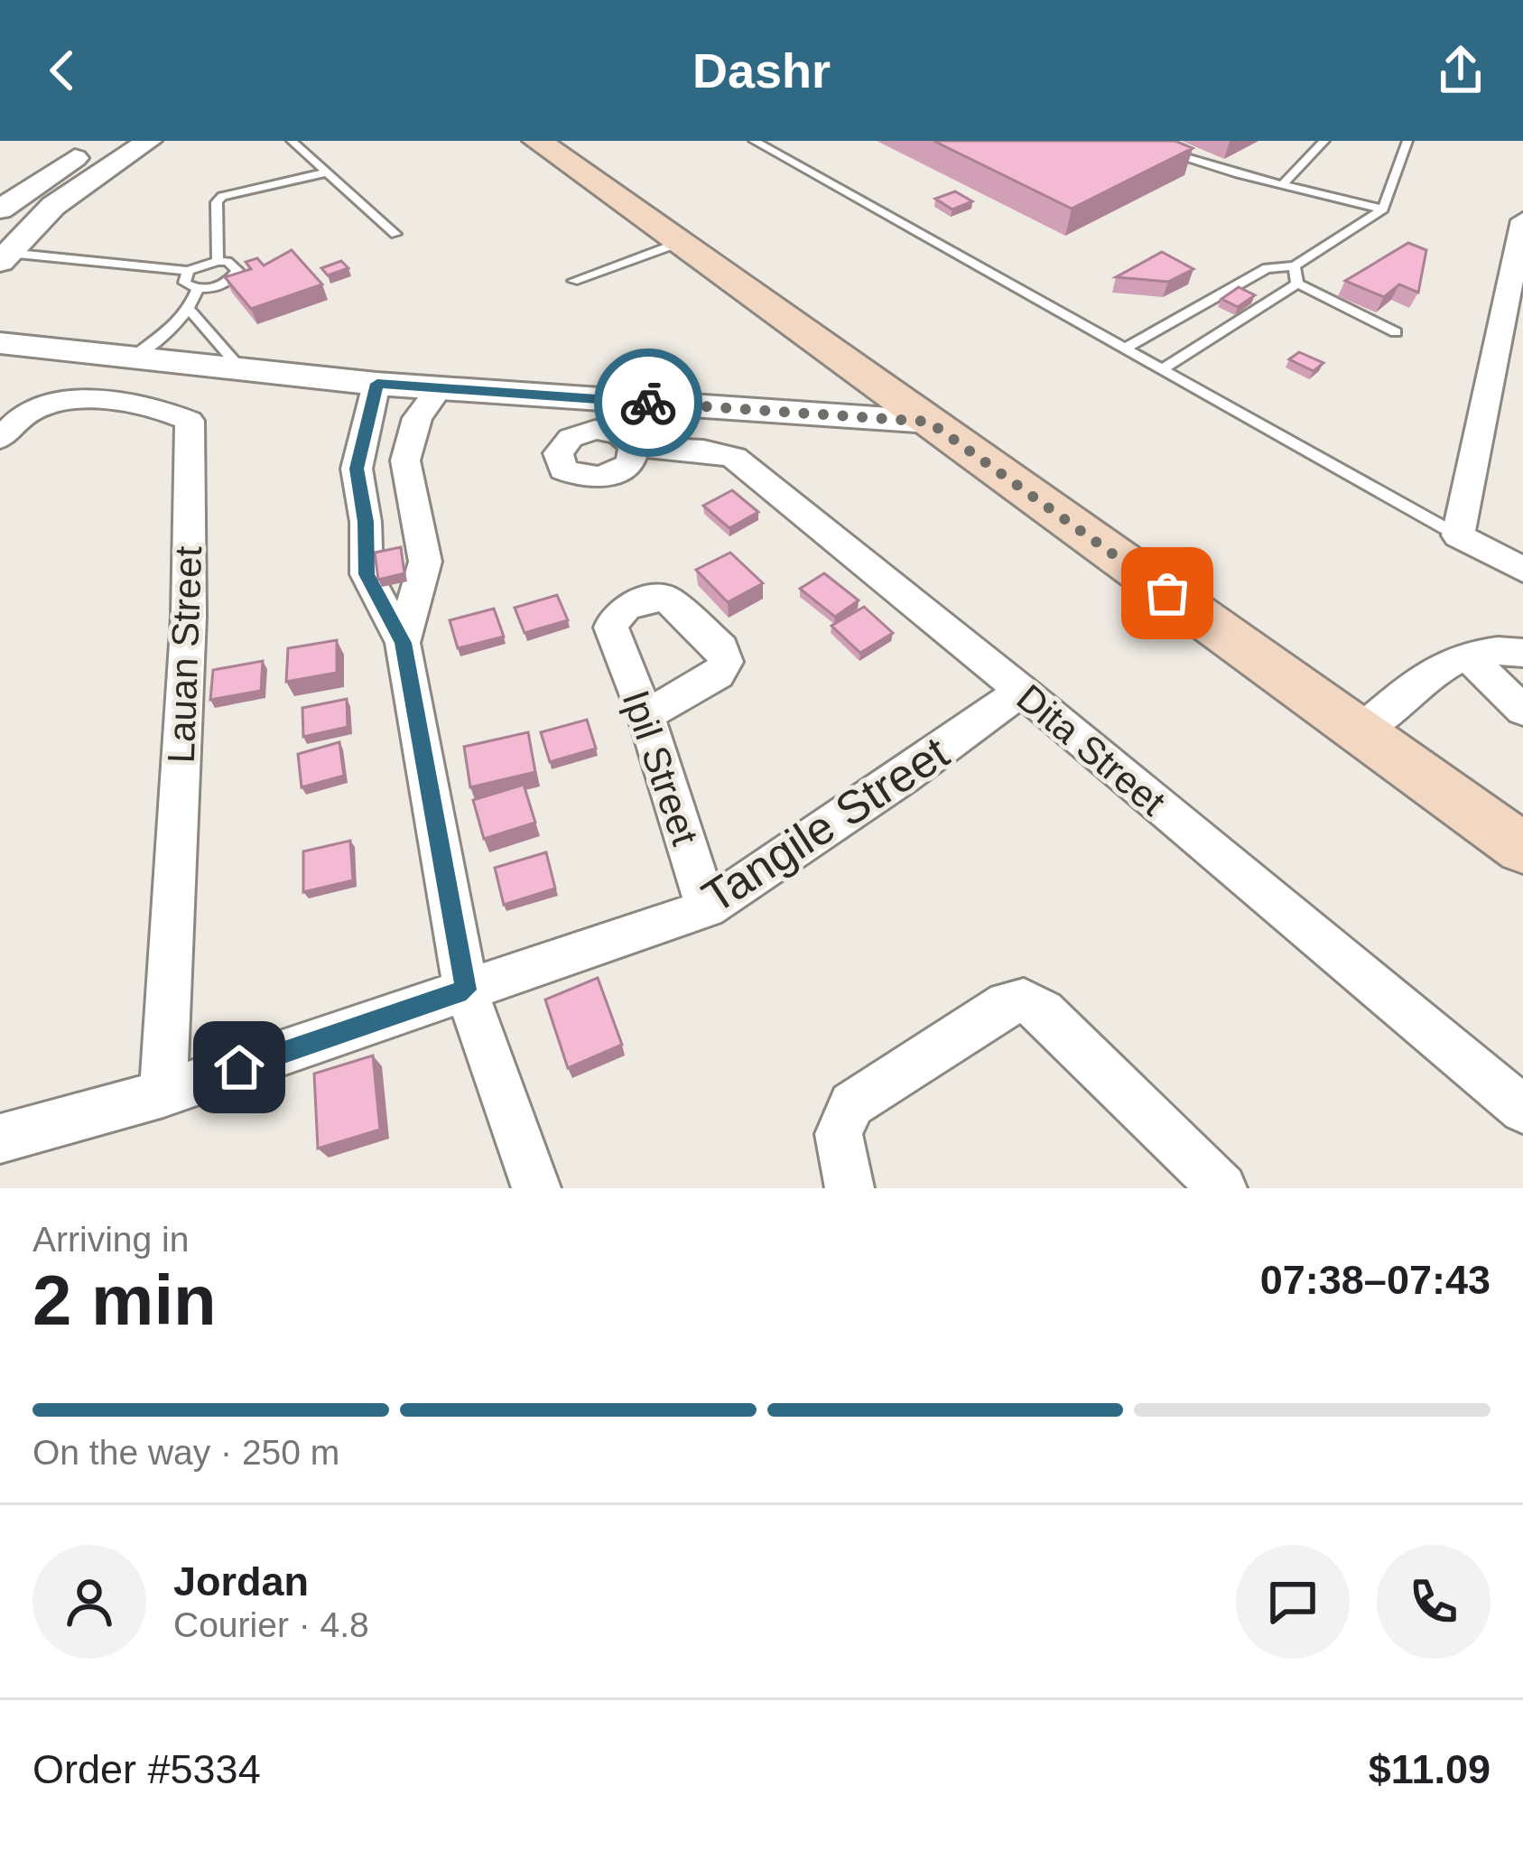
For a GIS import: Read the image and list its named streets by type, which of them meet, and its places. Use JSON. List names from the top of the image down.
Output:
{
  "streets": {
    "street": [
      "Lauan Street",
      "Dita Street",
      "Ipil Street",
      "Tangile Street"
    ]
  },
  "crossings": [
    ["Lauan Street", "Tangile Street"],
    ["Dita Street", "Tangile Street"],
    ["Ipil Street", "Tangile Street"]
  ],
  "page": {
    "header": "Dashr",
    "heading": ["2 min", "Arriving in", "07:38–07:43"],
    "panel": [
      "Jordan",
      "Courier · 4.8",
      "Order #5334",
      "$11.09"
    ],
    "bar": "On the way · 250 m"
  }
}
